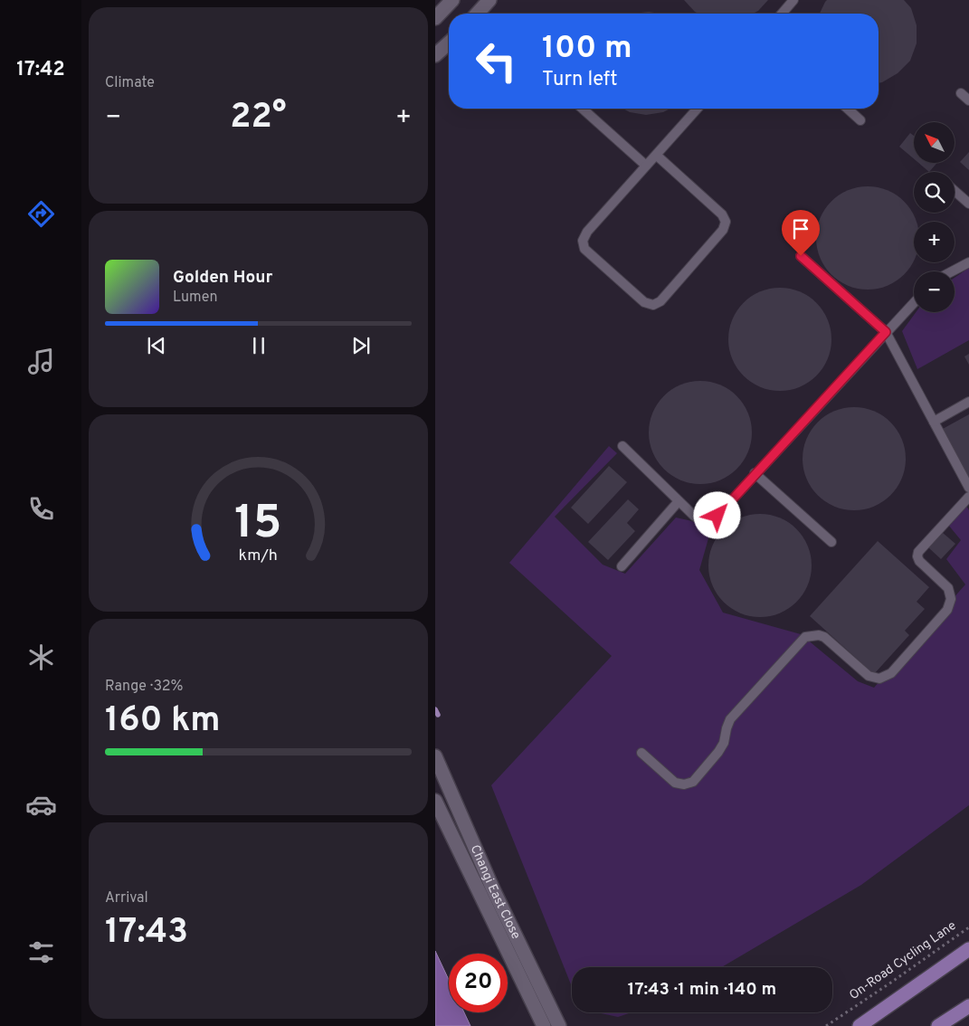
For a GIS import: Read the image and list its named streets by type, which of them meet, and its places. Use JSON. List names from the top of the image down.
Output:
{
  "streets": {
    "street": ["Changi East Close"],
    "path": ["On-Road Cycling Lane"]
  },
  "north": "top left",
  "page": {
    "tabs": "17:42",
    "tile": [
      "Climate",
      ["Range · 32%", "160 km"],
      ["Arrival", "17:43"]
    ],
    "turn": ["100 m", "Turn left"],
    "heat": ["−", "22°", "+"],
    "map_buttons": ["+", "−"],
    "song": ["Golden Hour", "Lumen"],
    "limit": "20",
    "trip": "17:43 · 1 min · 140 m",
    "gauge": ["15", "km/h"]
  }
}
